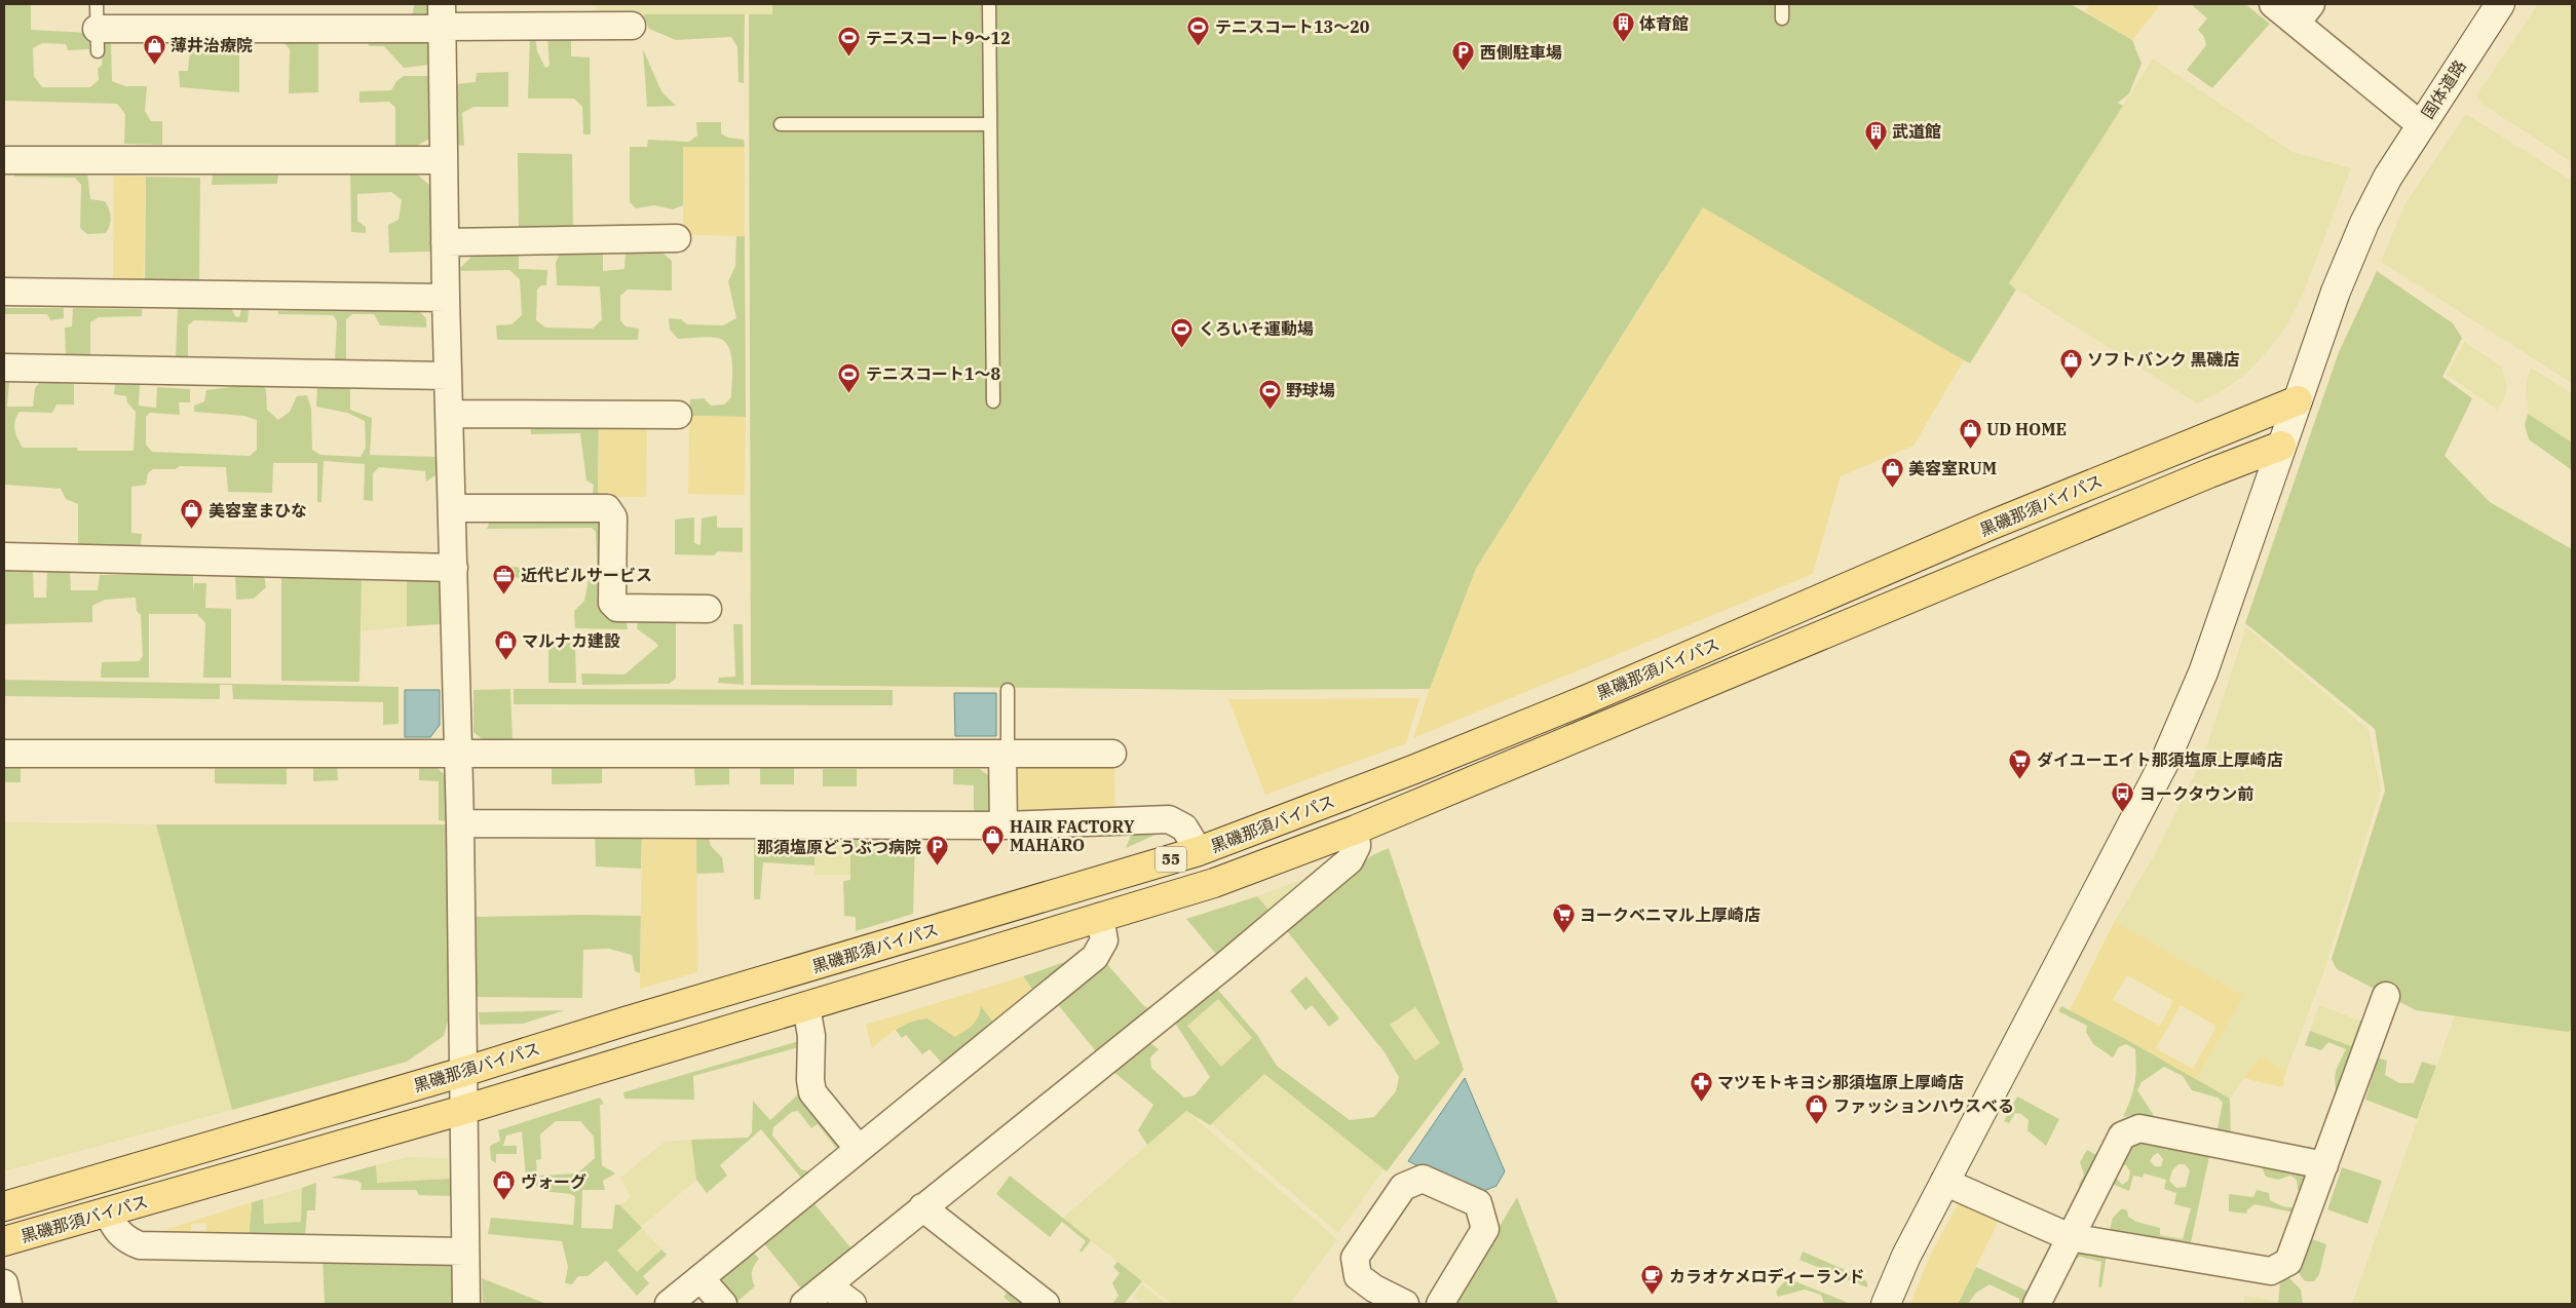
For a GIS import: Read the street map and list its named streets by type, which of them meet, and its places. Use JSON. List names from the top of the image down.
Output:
{
  "streets": {
    "main road": ["黒磯那須バイパス", "55"],
    "street": ["国体道路"]
  },
  "crossings": [
    ["国体道路", "黒磯那須バイパス"]
  ],
  "places": {
    "building": ["体育館", "武道館"],
    "sports": [
      "テニスコート13～20",
      "テニスコート9～12",
      "くろいそ運動場",
      "テニスコート1～8",
      "野球場"
    ],
    "shop": [
      "薄井治療院",
      "ソフトバンク 黒磯店",
      "UD HOME",
      "美容室RUM",
      "美容室まひな",
      "マルナカ建設",
      "HAIR FACTORY MAHARO",
      "ファッションハウスべる",
      "ヴォーグ"
    ],
    "parking": ["西側駐車場", "那須塩原どうぶつ病院"],
    "office": ["近代ビルサービス"],
    "supermarket": ["ダイユーエイト那須塩原上厚崎店", "ヨークベニマル上厚崎店"],
    "bus stop": ["ヨークタウン前"],
    "pharmacy": ["マツモトキヨシ那須塩原上厚崎店"],
    "cafe": ["カラオケメロディーランド"]
  }
}
